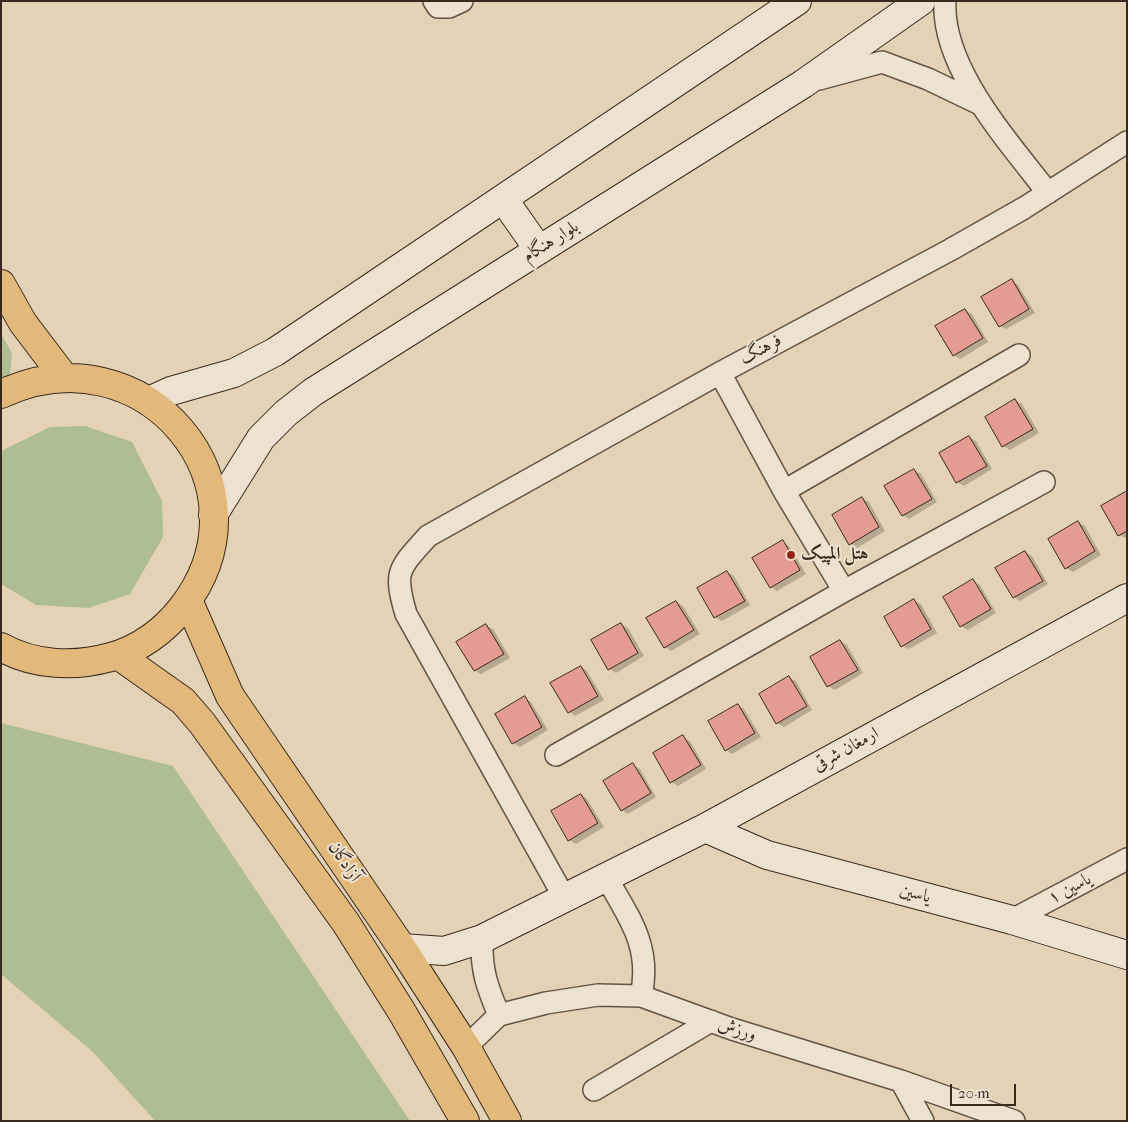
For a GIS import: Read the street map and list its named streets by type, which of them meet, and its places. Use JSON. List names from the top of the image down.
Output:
{
  "streets": {
    "main road": [
      "بلوار هنگام",
      "ارمغان شرقی",
      "آزادگان",
      "یاسین"
    ],
    "street": ["فرهنگ", "یاسین ۱", "ورزش"]
  },
  "crossings": [
    ["فرهنگ", "ارمغان شرقی"],
    ["ارمغان شرقی", "آزادگان"],
    ["ارمغان شرقی", "یاسین"],
    ["آزادگان", "ورزش"],
    ["یاسین ۱", "یاسین"]
  ],
  "places": ["هتل المپیک"],
  "scale_bar": "20 m"
}
